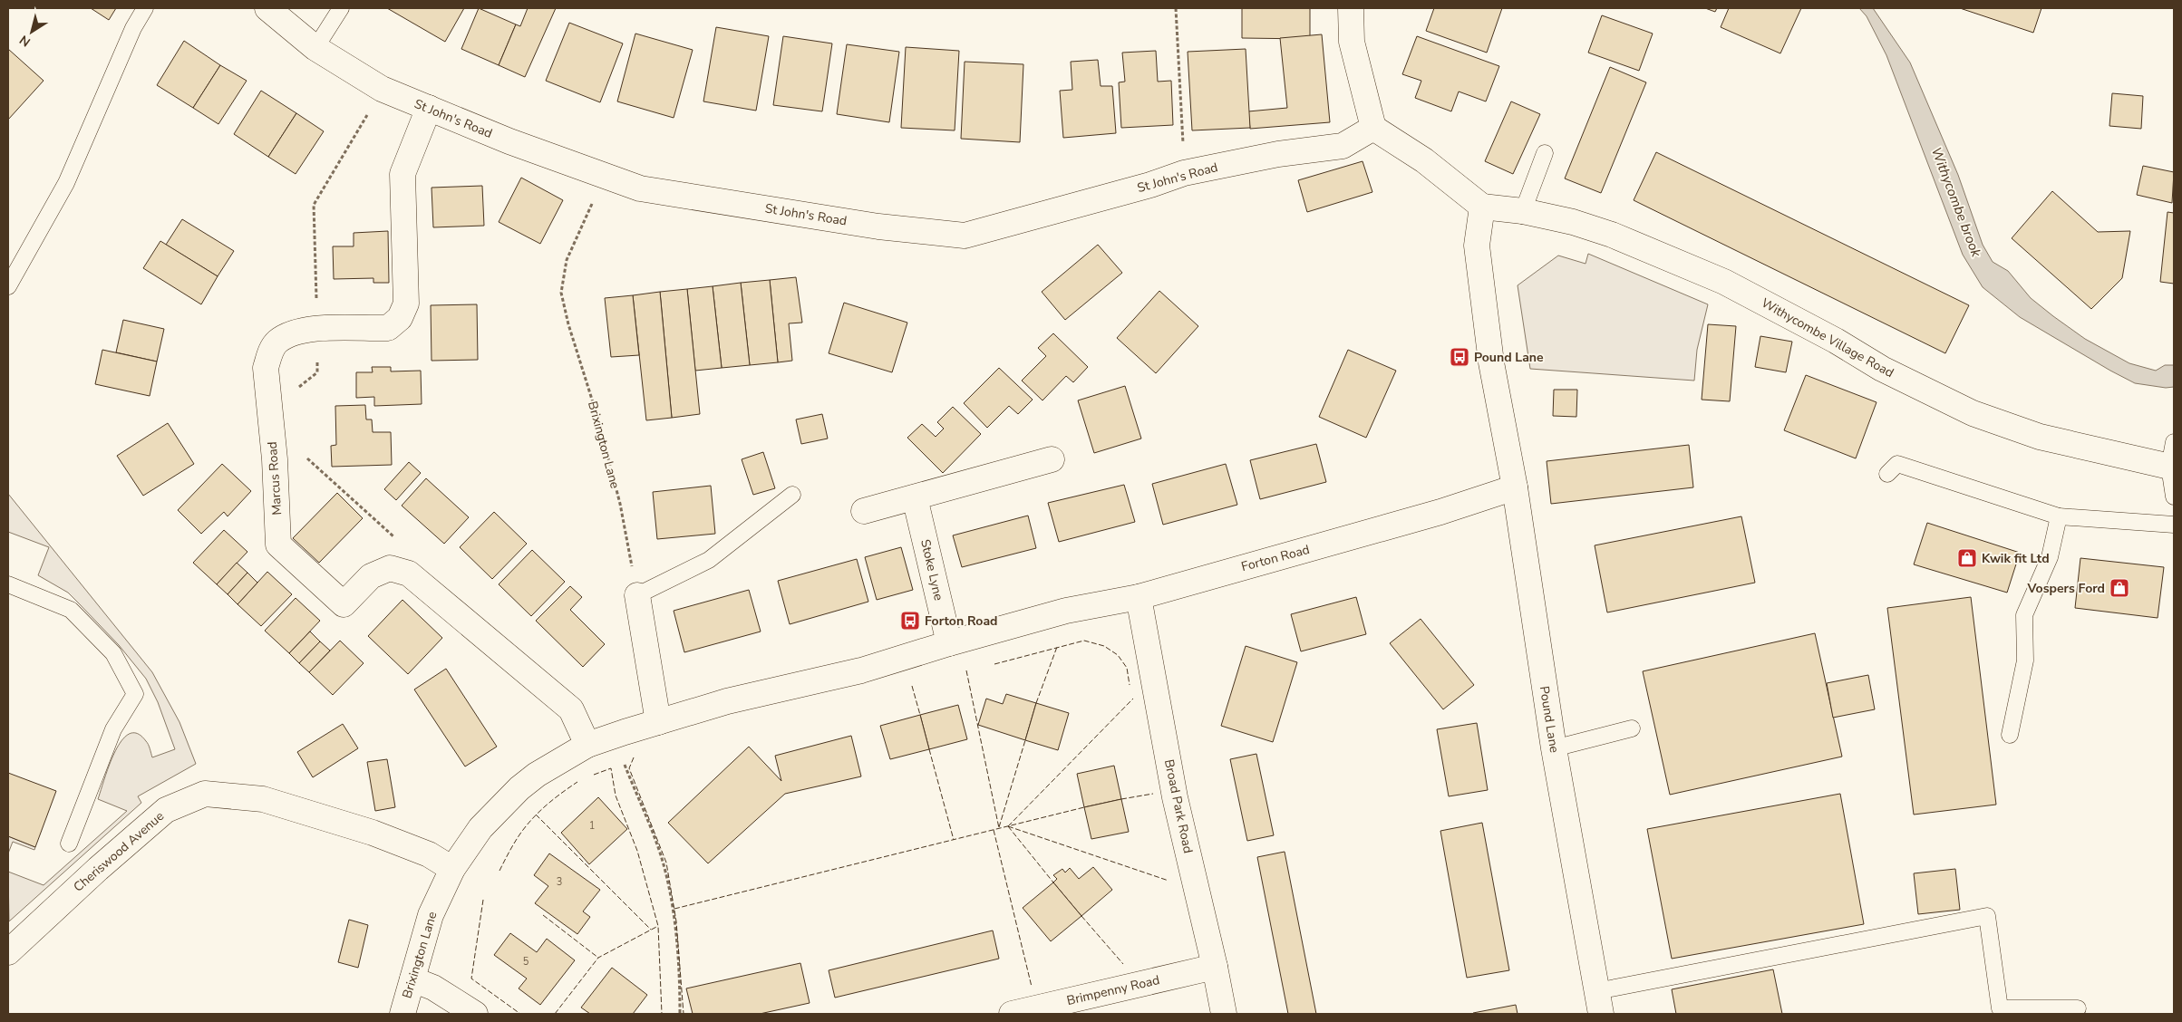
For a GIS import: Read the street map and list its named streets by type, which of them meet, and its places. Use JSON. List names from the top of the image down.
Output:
{
  "streets": {
    "street": [
      "St John's Road",
      "Withycombe Village Road",
      "Brixington Lane",
      "Marcus Road",
      "Forton Road",
      "Stoke Lyne",
      "Pound Lane",
      "Broad Park Road",
      "Cheriswood Avenue",
      "Brimpenny Road"
    ]
  },
  "crossings": [
    ["St John's Road", "Brixington Lane"],
    ["St John's Road", "Marcus Road"],
    ["Withycombe Village Road", "Pound Lane"],
    ["Brixington Lane", "Forton Road"],
    ["Brixington Lane", "Cheriswood Avenue"],
    ["Marcus Road", "Forton Road"],
    ["Forton Road", "Stoke Lyne"],
    ["Forton Road", "Pound Lane"],
    ["Forton Road", "Broad Park Road"],
    ["Broad Park Road", "Brimpenny Road"]
  ],
  "water": ["Withycombe brook"],
  "places": {
    "bus stop": ["Pound Lane", "Forton Road"],
    "shop": ["Kwik fit Ltd", "Vospers Ford"]
  },
  "house_numbers": ["1", "3", "5"],
  "north": "bottom left"
}
